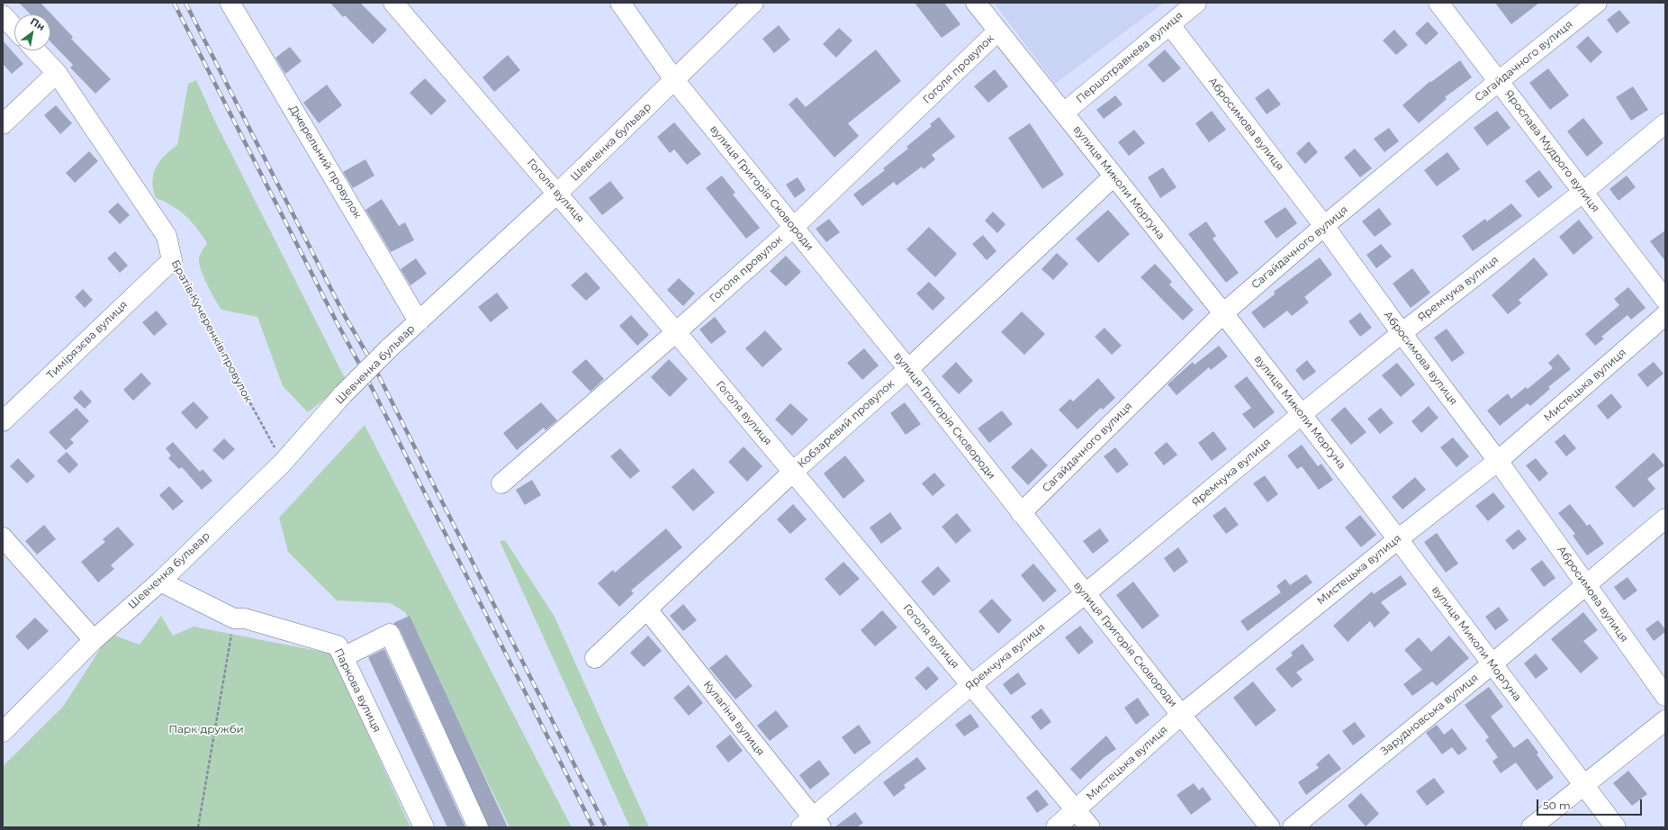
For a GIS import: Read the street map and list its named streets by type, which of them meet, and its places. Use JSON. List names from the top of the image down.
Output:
{
  "streets": {
    "street": [
      "Першотравнева вулиця",
      "Сагайдачного вулиця",
      "Гоголя провулок",
      "Абросимова вулиця",
      "Шевченка бульвар",
      "Ярослава Мудрого вулиця",
      "Джерельний провулок",
      "вулиця Миколи Моргуна",
      "вулиця Григорія Сковороди",
      "Гоголя вулиця",
      "Яремчука вулиця",
      "Братів Кучеренків провулок",
      "Тимірязєва вулиця",
      "Мистецька вулиця",
      "Кобзаревий провулок",
      "Паркова вулиця",
      "Зарудновська вулиця",
      "Кулагіна вулиця"
    ]
  },
  "crossings": [
    ["Першотравнева вулиця", "Абросимова вулиця"],
    ["Першотравнева вулиця", "вулиця Миколи Моргуна"],
    ["Сагайдачного вулиця", "Абросимова вулиця"],
    ["Сагайдачного вулиця", "Ярослава Мудрого вулиця"],
    ["Сагайдачного вулиця", "вулиця Миколи Моргуна"],
    ["Сагайдачного вулиця", "вулиця Григорія Сковороди"],
    ["Гоголя провулок", "вулиця Миколи Моргуна"],
    ["Гоголя провулок", "вулиця Григорія Сковороди"],
    ["Гоголя провулок", "Гоголя вулиця"],
    ["Абросимова вулиця", "Яремчука вулиця"],
    ["Абросимова вулиця", "Мистецька вулиця"],
    ["Абросимова вулиця", "Зарудновська вулиця"],
    ["Шевченка бульвар", "Джерельний провулок"],
    ["Шевченка бульвар", "вулиця Григорія Сковороди"],
    ["Шевченка бульвар", "Гоголя вулиця"],
    ["Шевченка бульвар", "Братів Кучеренків провулок"],
    ["Шевченка бульвар", "Паркова вулиця"],
    ["Ярослава Мудрого вулиця", "Яремчука вулиця"],
    ["вулиця Миколи Моргуна", "Яремчука вулиця"],
    ["вулиця Миколи Моргуна", "Мистецька вулиця"],
    ["вулиця Миколи Моргуна", "Кобзаревий провулок"],
    ["вулиця Миколи Моргуна", "Зарудновська вулиця"],
    ["вулиця Григорія Сковороди", "Яремчука вулиця"],
    ["вулиця Григорія Сковороди", "Мистецька вулиця"],
    ["вулиця Григорія Сковороди", "Кобзаревий провулок"],
    ["Гоголя вулиця", "Яремчука вулиця"],
    ["Гоголя вулиця", "Мистецька вулиця"],
    ["Гоголя вулиця", "Кобзаревий провулок"],
    ["Яремчука вулиця", "Кулагіна вулиця"],
    ["Братів Кучеренків провулок", "Тимірязєва вулиця"],
    ["Кобзаревий провулок", "Кулагіна вулиця"]
  ],
  "parks": ["Парк дружби"],
  "scale_bar": "50 m",
  "north": "top right"
}
